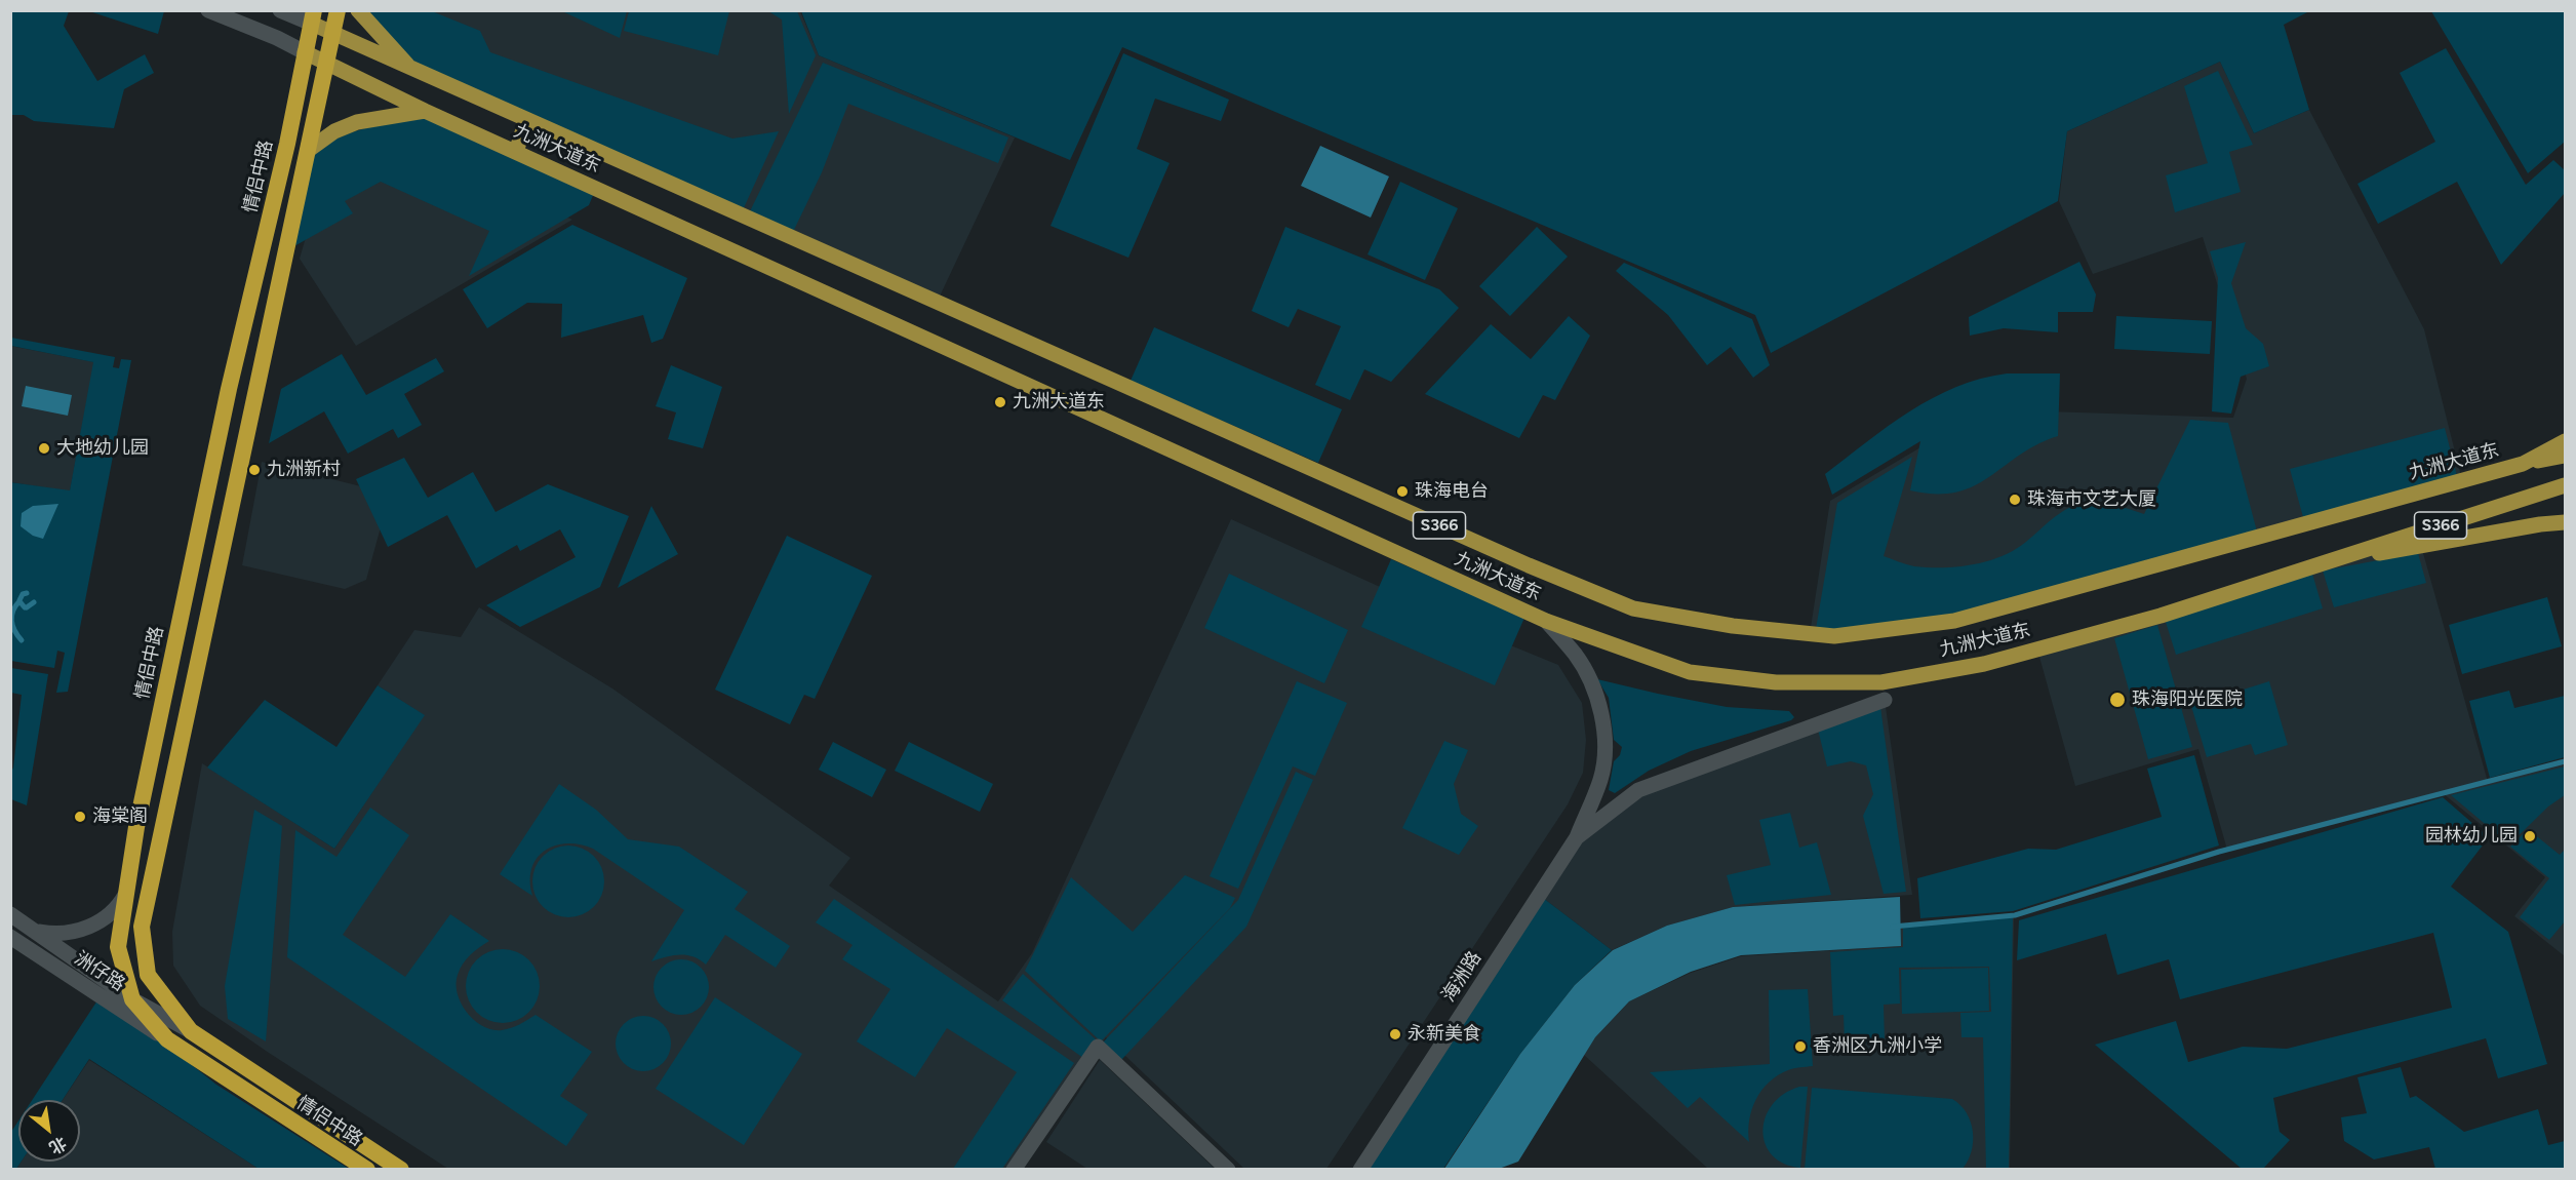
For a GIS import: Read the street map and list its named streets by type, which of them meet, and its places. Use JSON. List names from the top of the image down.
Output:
{
  "streets": {
    "highway": ["情侣中路"],
    "main road": ["九洲大道东", "S366"],
    "street": ["洲仔路", "海洲路"]
  },
  "crossings": [
    ["九洲大道东", "情侣中路"],
    ["情侣中路", "洲仔路"]
  ],
  "places": [
    "九洲大道东",
    "大地幼儿园",
    "九洲新村",
    "珠海电台",
    "珠海市文艺大厦",
    "珠海阳光医院",
    "海棠阁",
    "园林幼儿园",
    "永新美食",
    "香洲区九洲小学"
  ],
  "north": "bottom right"
}
